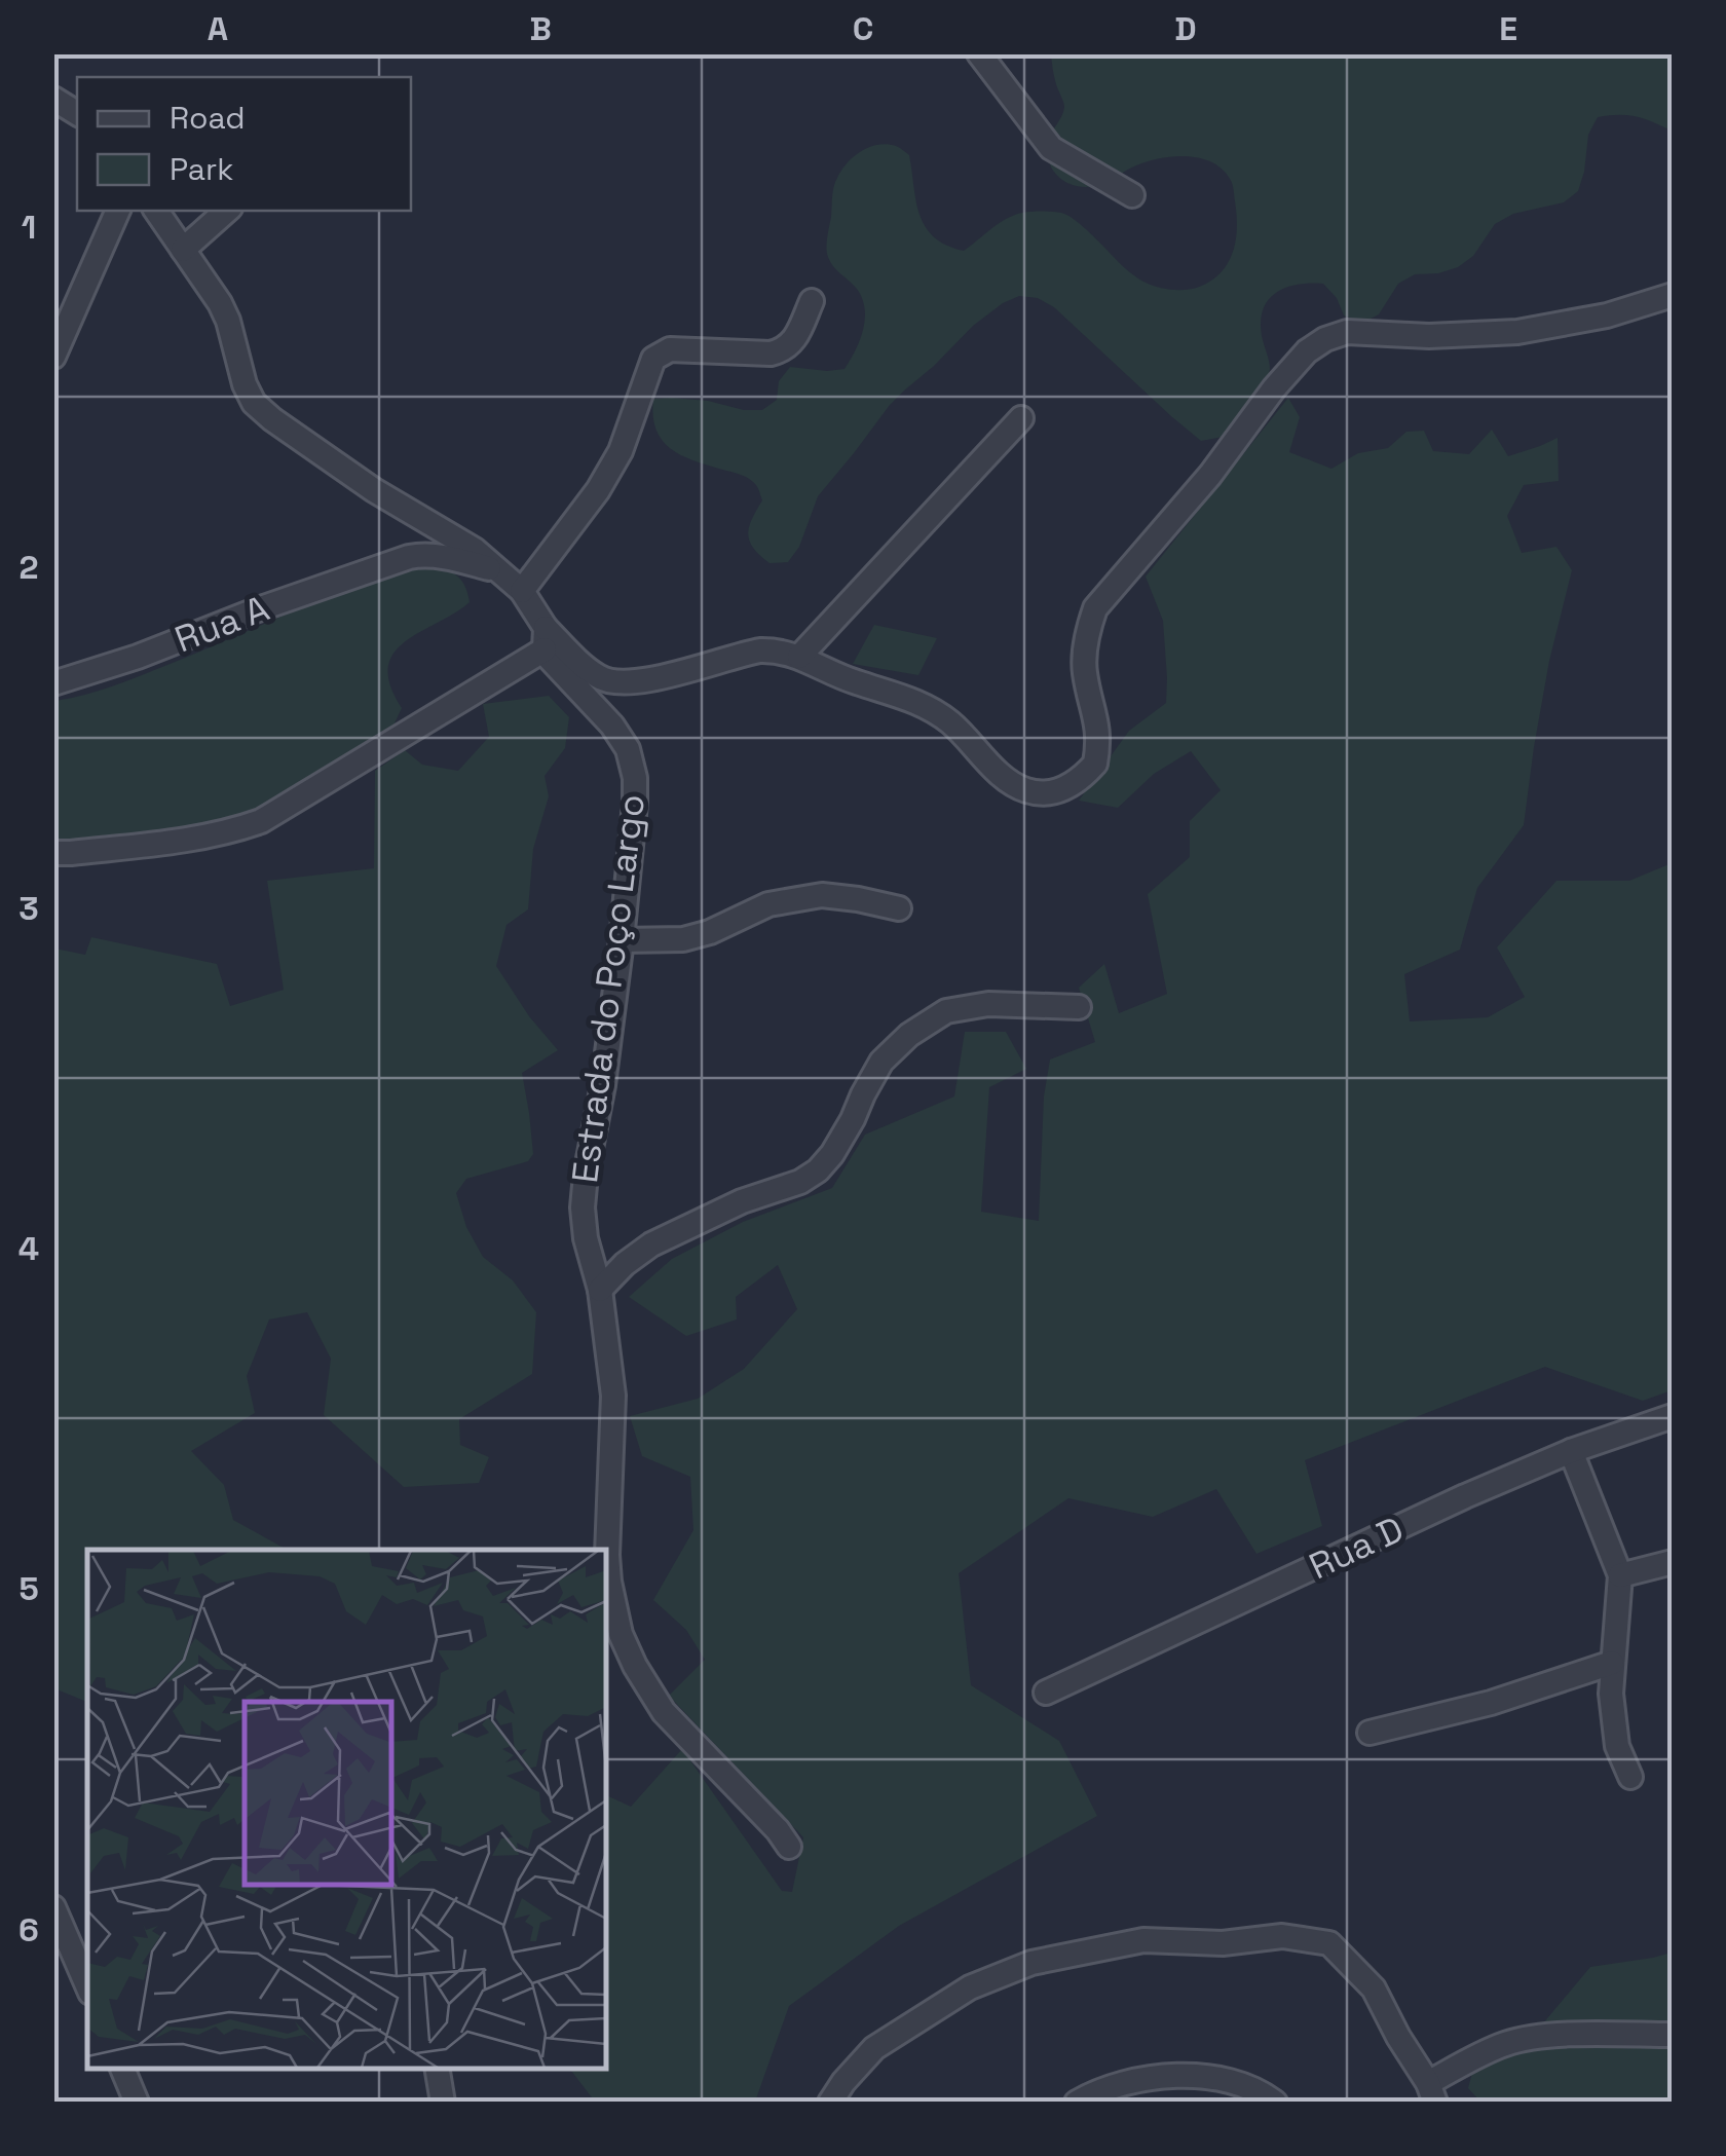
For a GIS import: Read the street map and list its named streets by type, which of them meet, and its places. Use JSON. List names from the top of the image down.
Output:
{
  "streets": {
    "street": ["Rua A", "Estrada do Poço Largo", "Rua D"]
  },
  "crossings": [
    ["Rua A", "Estrada do Poço Largo"]
  ],
  "legend": ["Road", "Park"],
  "grid": {
    "columns": [
      "A",
      "B",
      "C",
      "D",
      "E"
    ],
    "rows": [
      "1",
      "2",
      "3",
      "4",
      "5",
      "6"
    ]
  }
}
